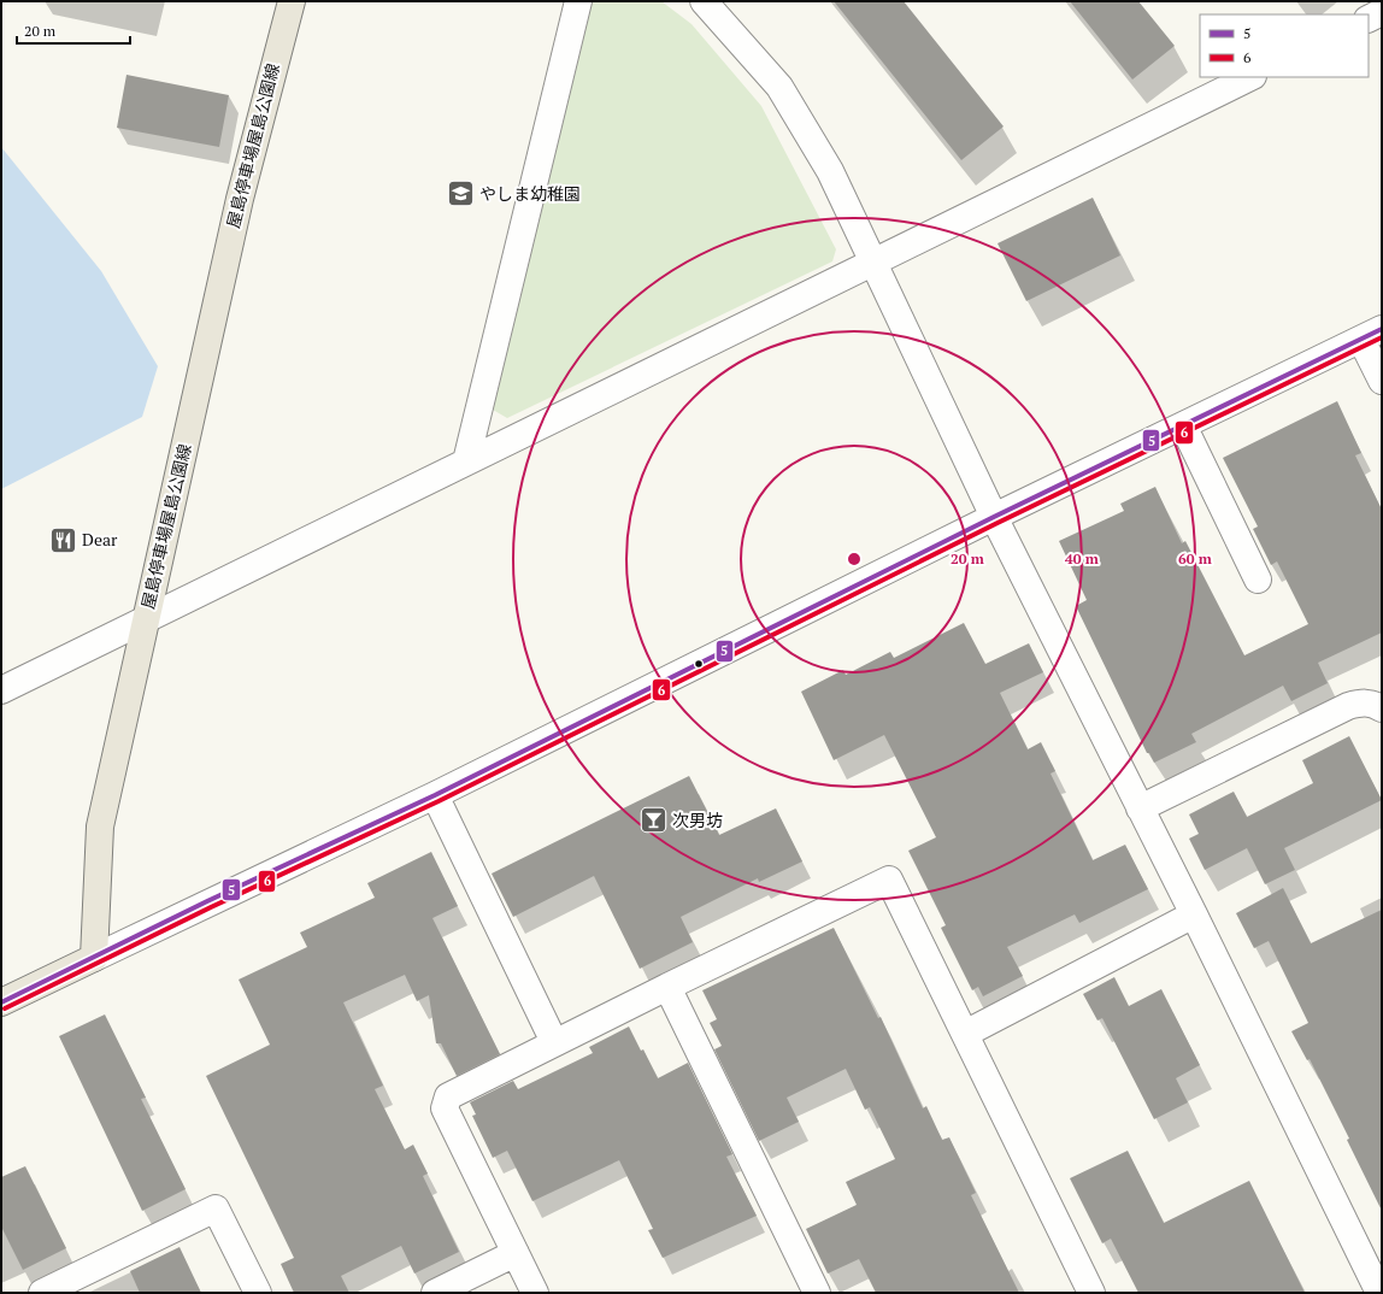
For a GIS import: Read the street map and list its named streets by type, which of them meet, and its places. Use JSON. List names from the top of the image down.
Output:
{
  "streets": {
    "main road": ["屋島停車場屋島公園線"]
  },
  "places": {
    "school or university": ["やしま幼稚園"],
    "restaurant": ["Dear"],
    "bar": ["次男坊"]
  },
  "lines": ["transit line 5", "transit line 6"],
  "legend": ["5", "6"],
  "scale_bar": "20 m",
  "rings": ["20 m", "40 m", "60 m"]
}
